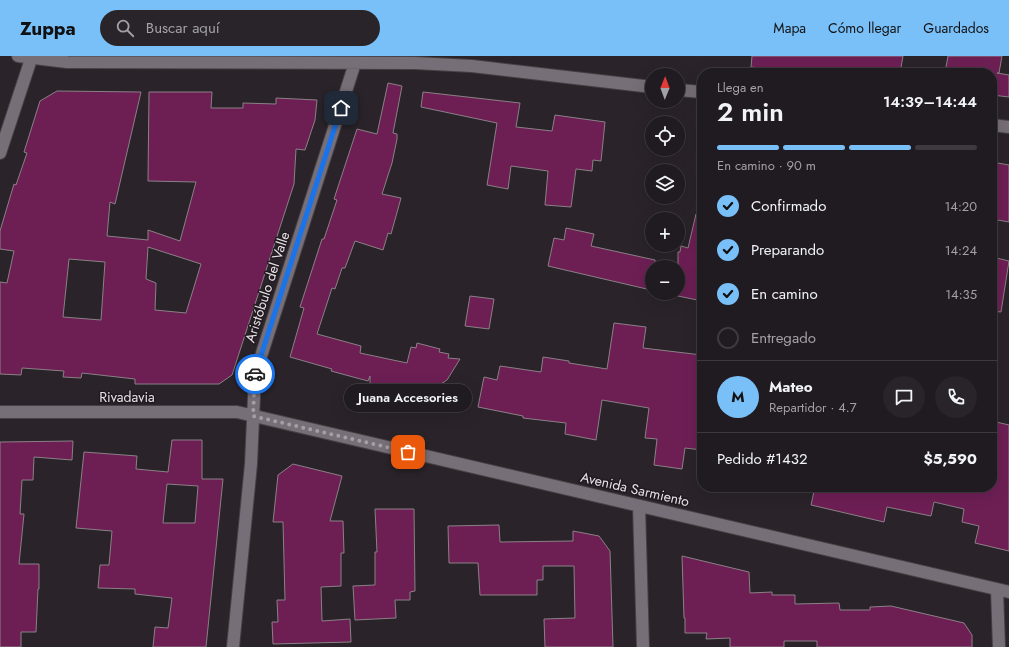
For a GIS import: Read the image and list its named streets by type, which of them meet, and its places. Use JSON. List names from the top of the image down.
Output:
{
  "streets": {
    "street": ["Aristóbulo del Valle", "Rivadavia", "Avenida Sarmiento"]
  },
  "crossings": [
    ["Aristóbulo del Valle", "Rivadavia"],
    ["Aristóbulo del Valle", "Avenida Sarmiento"],
    ["Rivadavia", "Avenida Sarmiento"]
  ],
  "places": ["Juana Accesories"],
  "north": "top",
  "page": {
    "header": "Zuppa",
    "search": "Buscar aquí",
    "nav": ["Mapa", "Cómo llegar", "Guardados"],
    "map_buttons": ["+", "−"],
    "heading": ["2 min", "Llega en", "14:39–14:44"],
    "panel": [
      "Mateo",
      "Repartidor · 4.7",
      "Pedido #1432",
      "$5,590"
    ],
    "bar": "En camino · 90 m",
    "list": [
      ["Confirmado", "14:20"],
      ["Preparando", "14:24"],
      ["En camino", "14:35"],
      "Entregado"
    ],
    "round": "M",
    "bubble": "Juana Accesories"
  }
}
